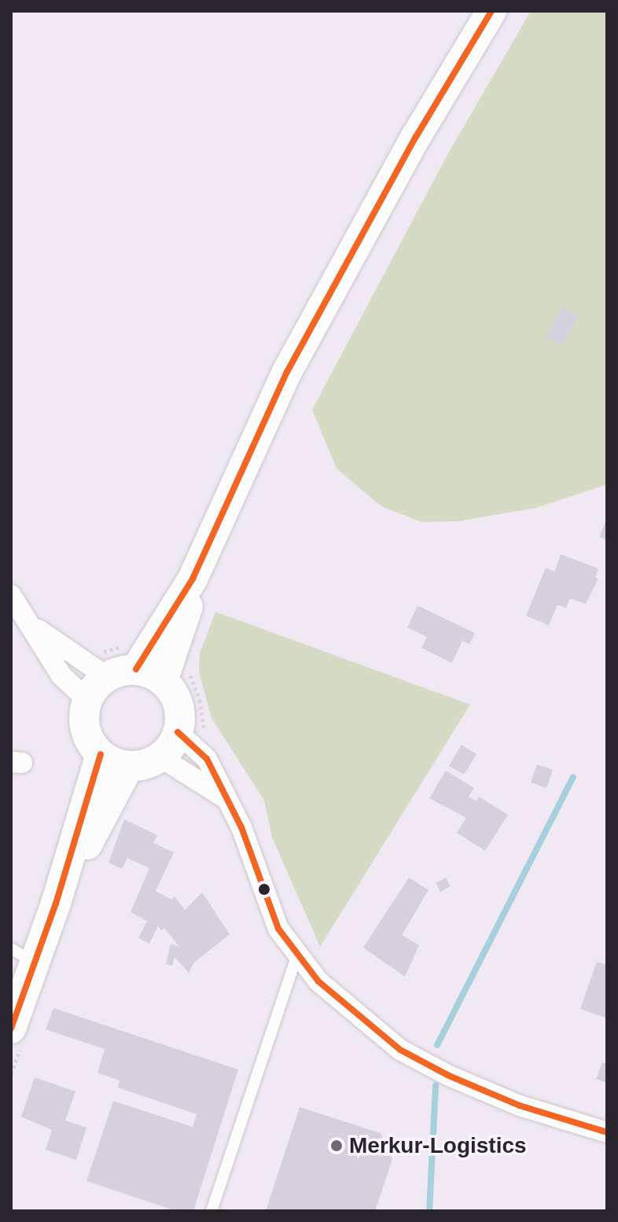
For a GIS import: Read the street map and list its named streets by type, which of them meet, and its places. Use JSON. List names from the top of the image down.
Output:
{
  "places": ["Merkur-Logistics"]
}
